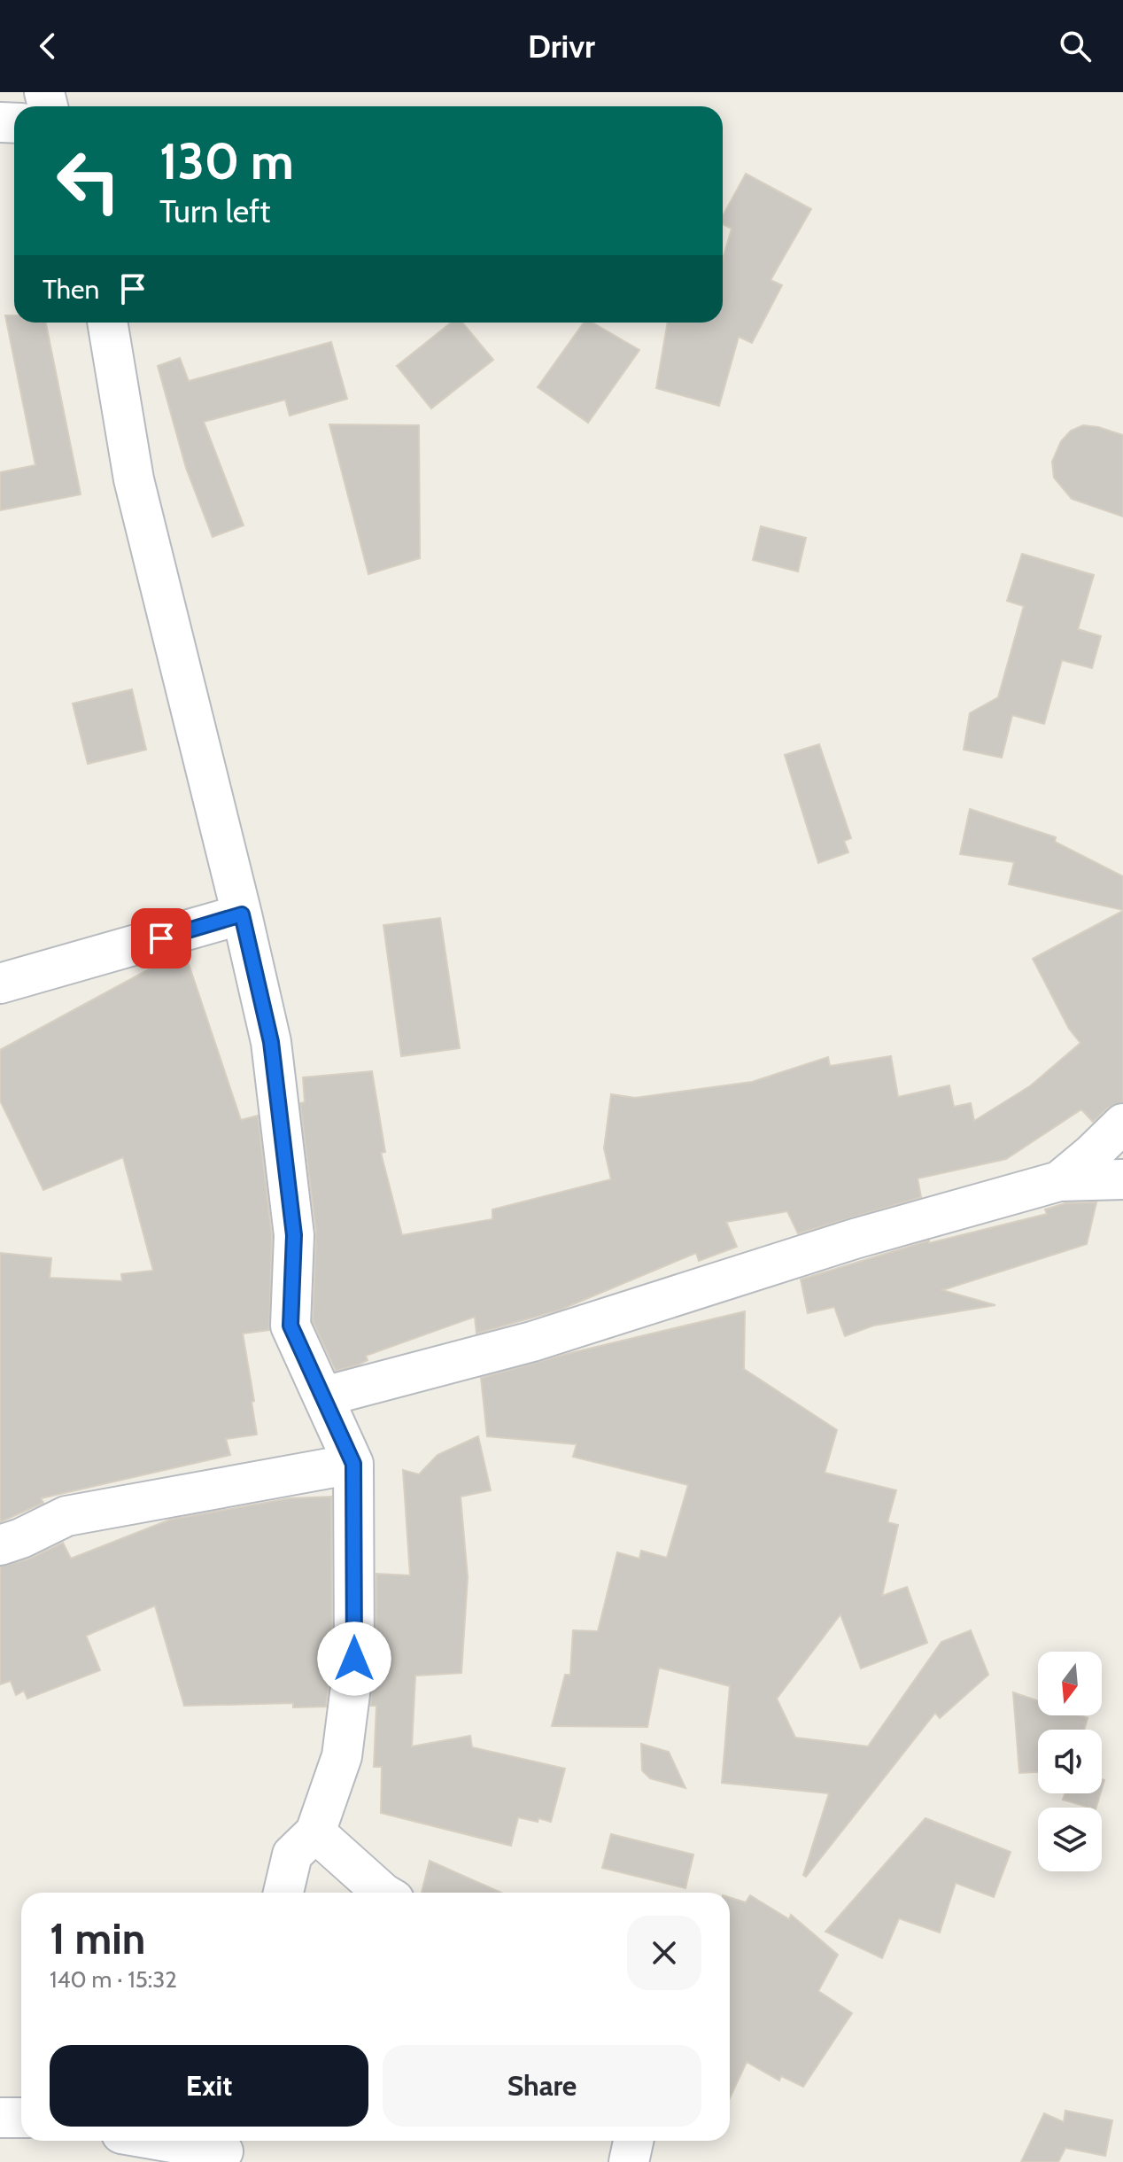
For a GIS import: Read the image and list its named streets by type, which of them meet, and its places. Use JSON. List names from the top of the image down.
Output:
{
  "north": "bottom",
  "page": {
    "header": "Drivr",
    "turn": ["130 m", "Turn left"],
    "then": "Then",
    "heading": ["1 min", "140 m · 15:32"],
    "buttons": ["Exit", "Share"]
  }
}
